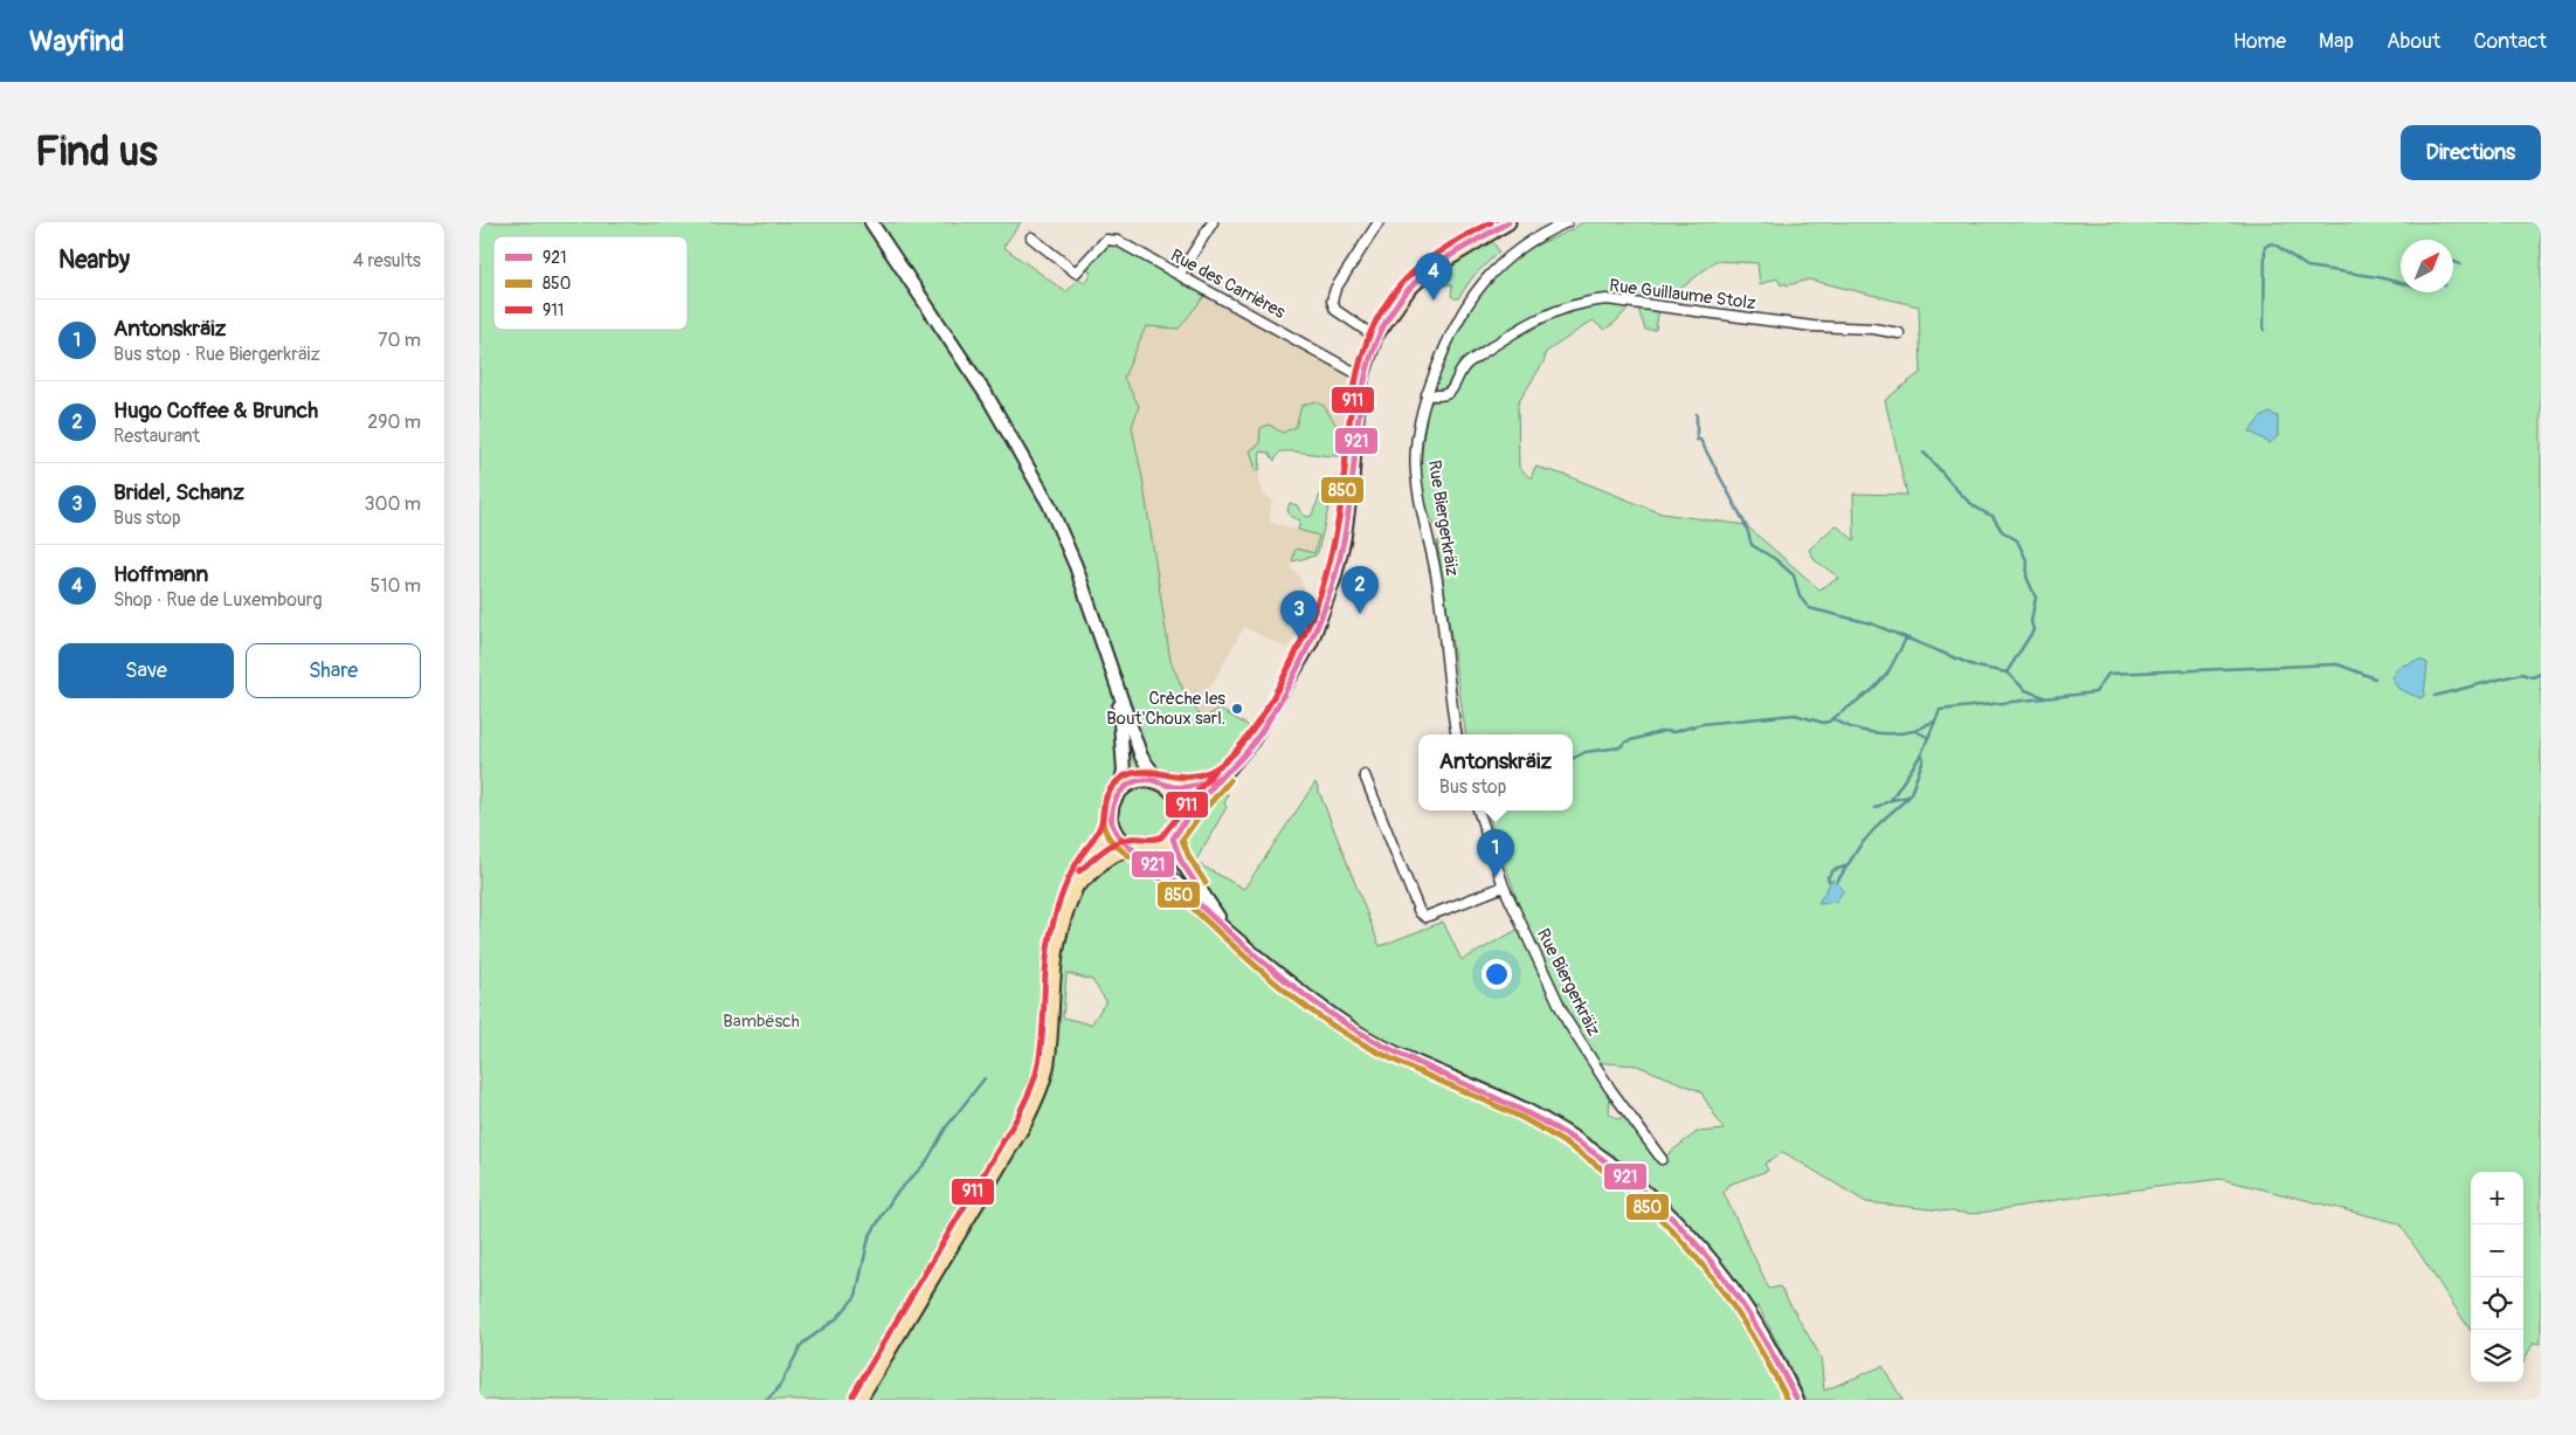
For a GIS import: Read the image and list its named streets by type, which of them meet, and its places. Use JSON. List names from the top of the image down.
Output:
{
  "streets": {
    "street": ["Rue des Carrières", "Rue Guillaume Stolz", "Rue Biergerkräiz"]
  },
  "crossings": [
    ["Rue Guillaume Stolz", "Rue Biergerkräiz"]
  ],
  "parks": ["Bambësch"],
  "places": ["Crèche les Bout'Choux sarl."],
  "lines": ["transit line 921", "transit line 850", "transit line 911"],
  "legend": ["921", "850", "911"],
  "north": "top right",
  "page": {
    "header": "Wayfind",
    "nav": [
      "Home",
      "Map",
      "About",
      "Contact"
    ],
    "buttons": [
      "Directions",
      ["Save", "Share"]
    ],
    "title": "Find us",
    "heading": ["Nearby", "4 results"],
    "pins": [
      "4",
      "2",
      "3",
      "1"
    ],
    "list": [
      {
        "mark": "1",
        "name": "Antonskräiz",
        "note": "Bus stop · Rue Biergerkräiz",
        "value": "70 m"
      },
      {
        "mark": "2",
        "name": "Hugo Coffee & Brunch",
        "note": "Restaurant",
        "value": "290 m"
      },
      {
        "mark": "3",
        "name": "Bridel, Schanz",
        "note": "Bus stop",
        "value": "300 m"
      },
      {
        "mark": "4",
        "name": "Hoffmann",
        "note": "Shop · Rue de Luxembourg",
        "value": "510 m"
      }
    ],
    "popup": ["Antonskräiz", "Bus stop"],
    "map_buttons": ["+", "−"]
  }
}
